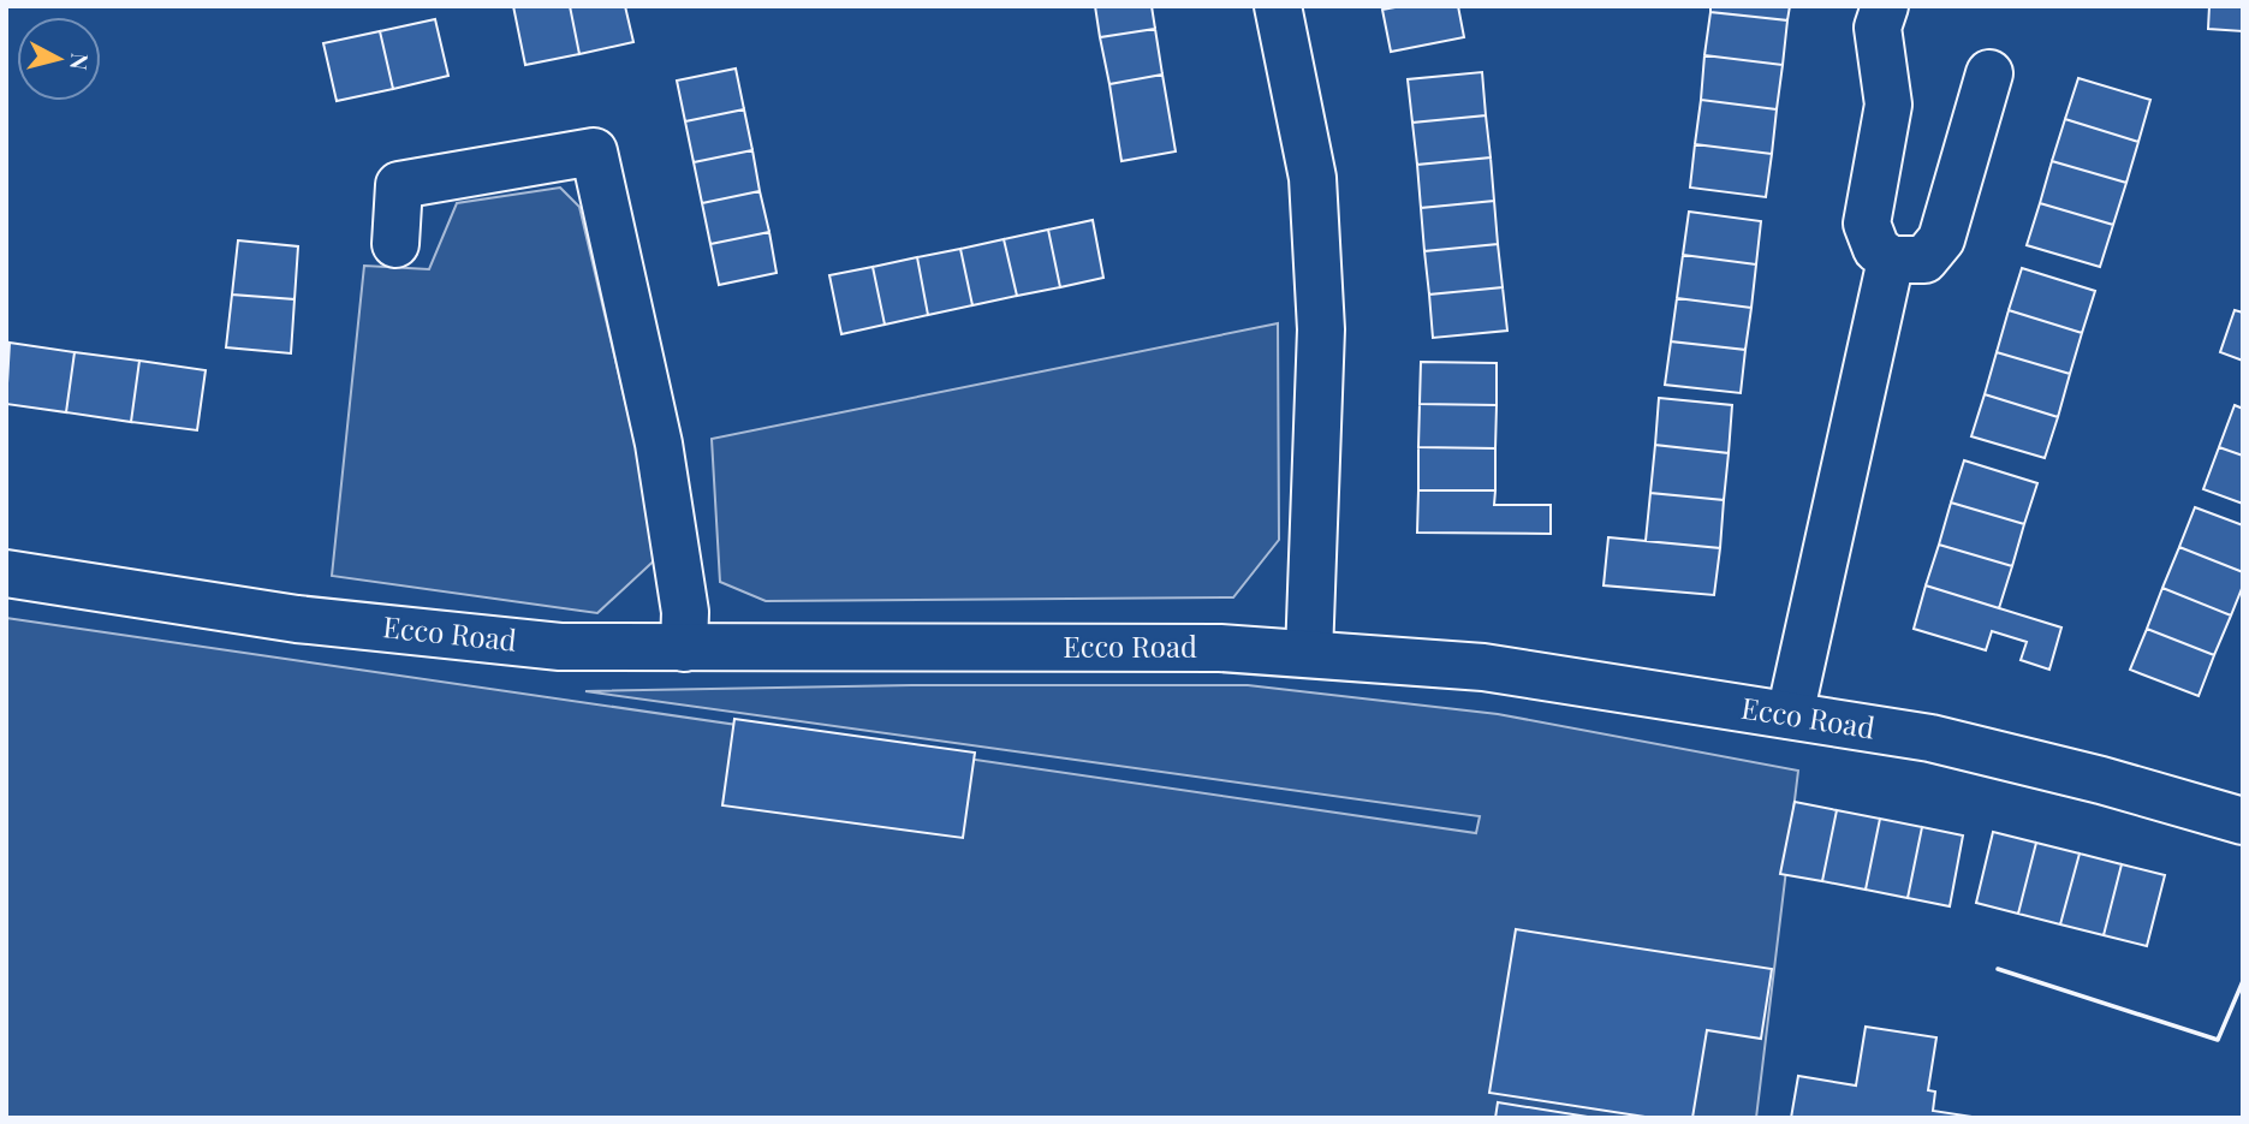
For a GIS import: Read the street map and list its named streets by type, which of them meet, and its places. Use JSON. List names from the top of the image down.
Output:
{
  "streets": {
    "street": ["Ecco Road"]
  },
  "north": "right"
}
